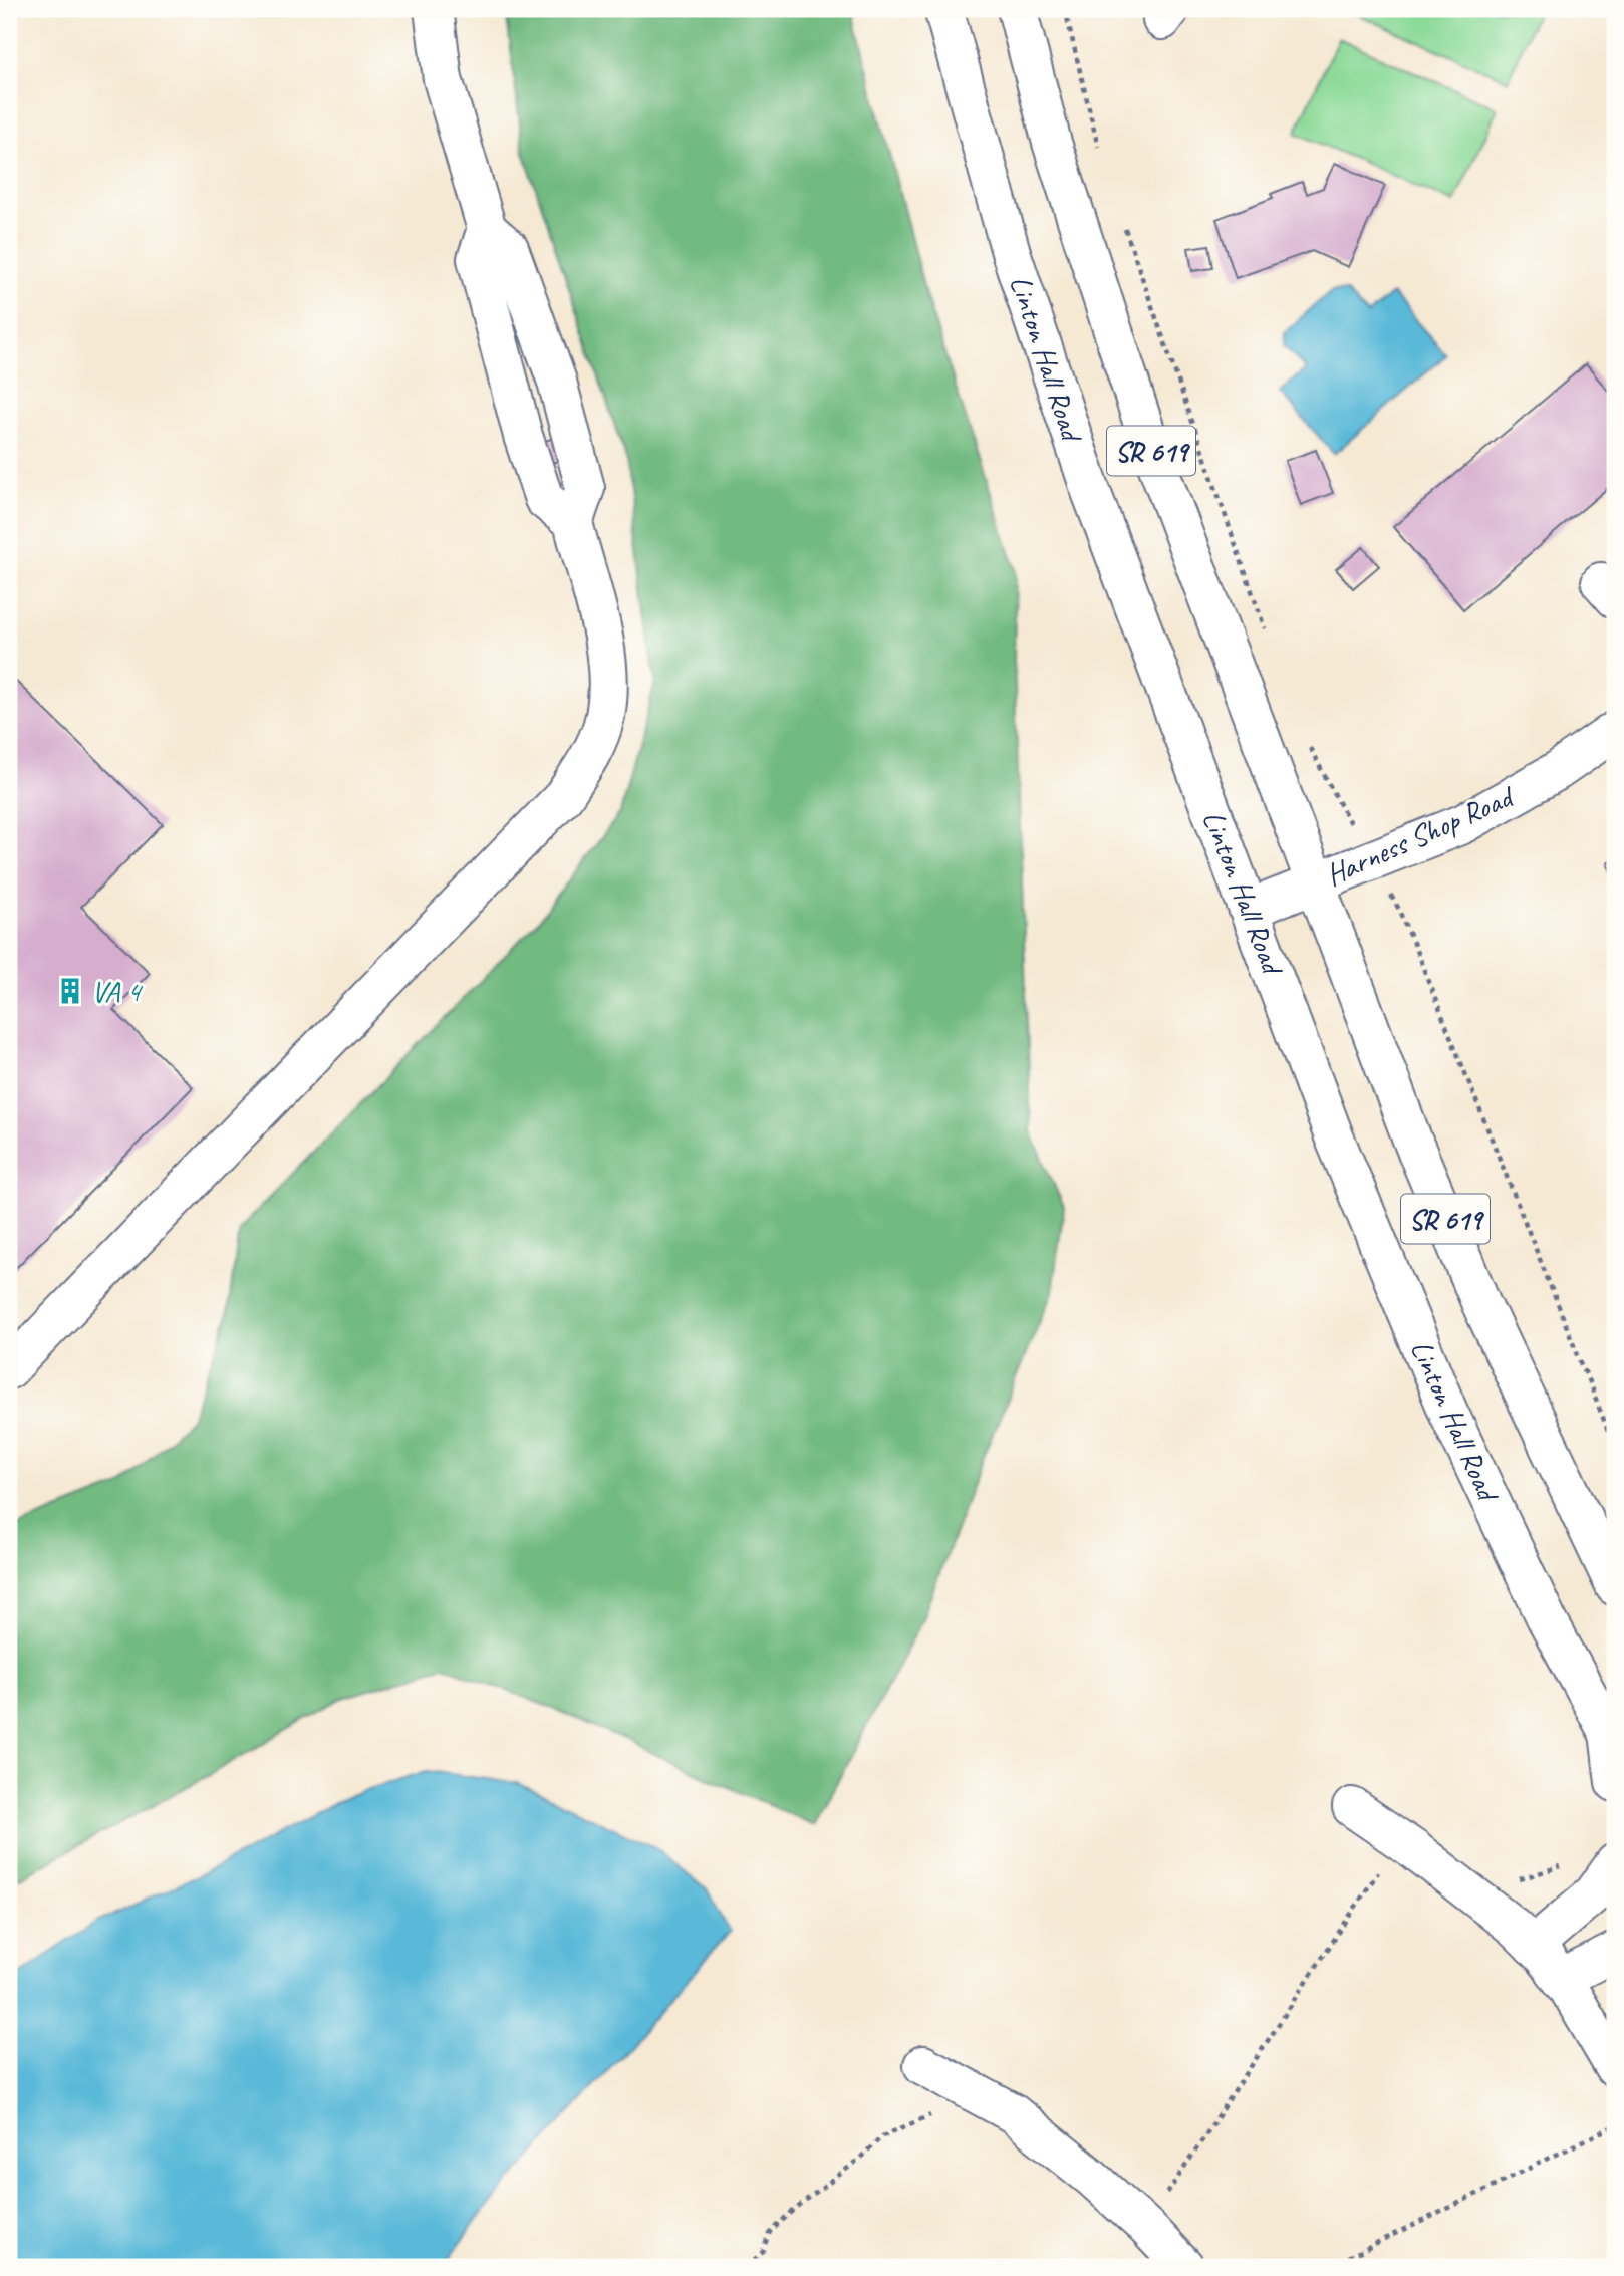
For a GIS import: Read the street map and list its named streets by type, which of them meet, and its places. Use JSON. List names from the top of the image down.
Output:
{
  "streets": {
    "main road": ["Linton Hall Road", "SR 619", "Harness Shop Road"]
  },
  "crossings": [
    ["Linton Hall Road", "Harness Shop Road"],
    ["SR 619", "Harness Shop Road"]
  ],
  "places": {
    "building": ["VA 4"]
  }
}
